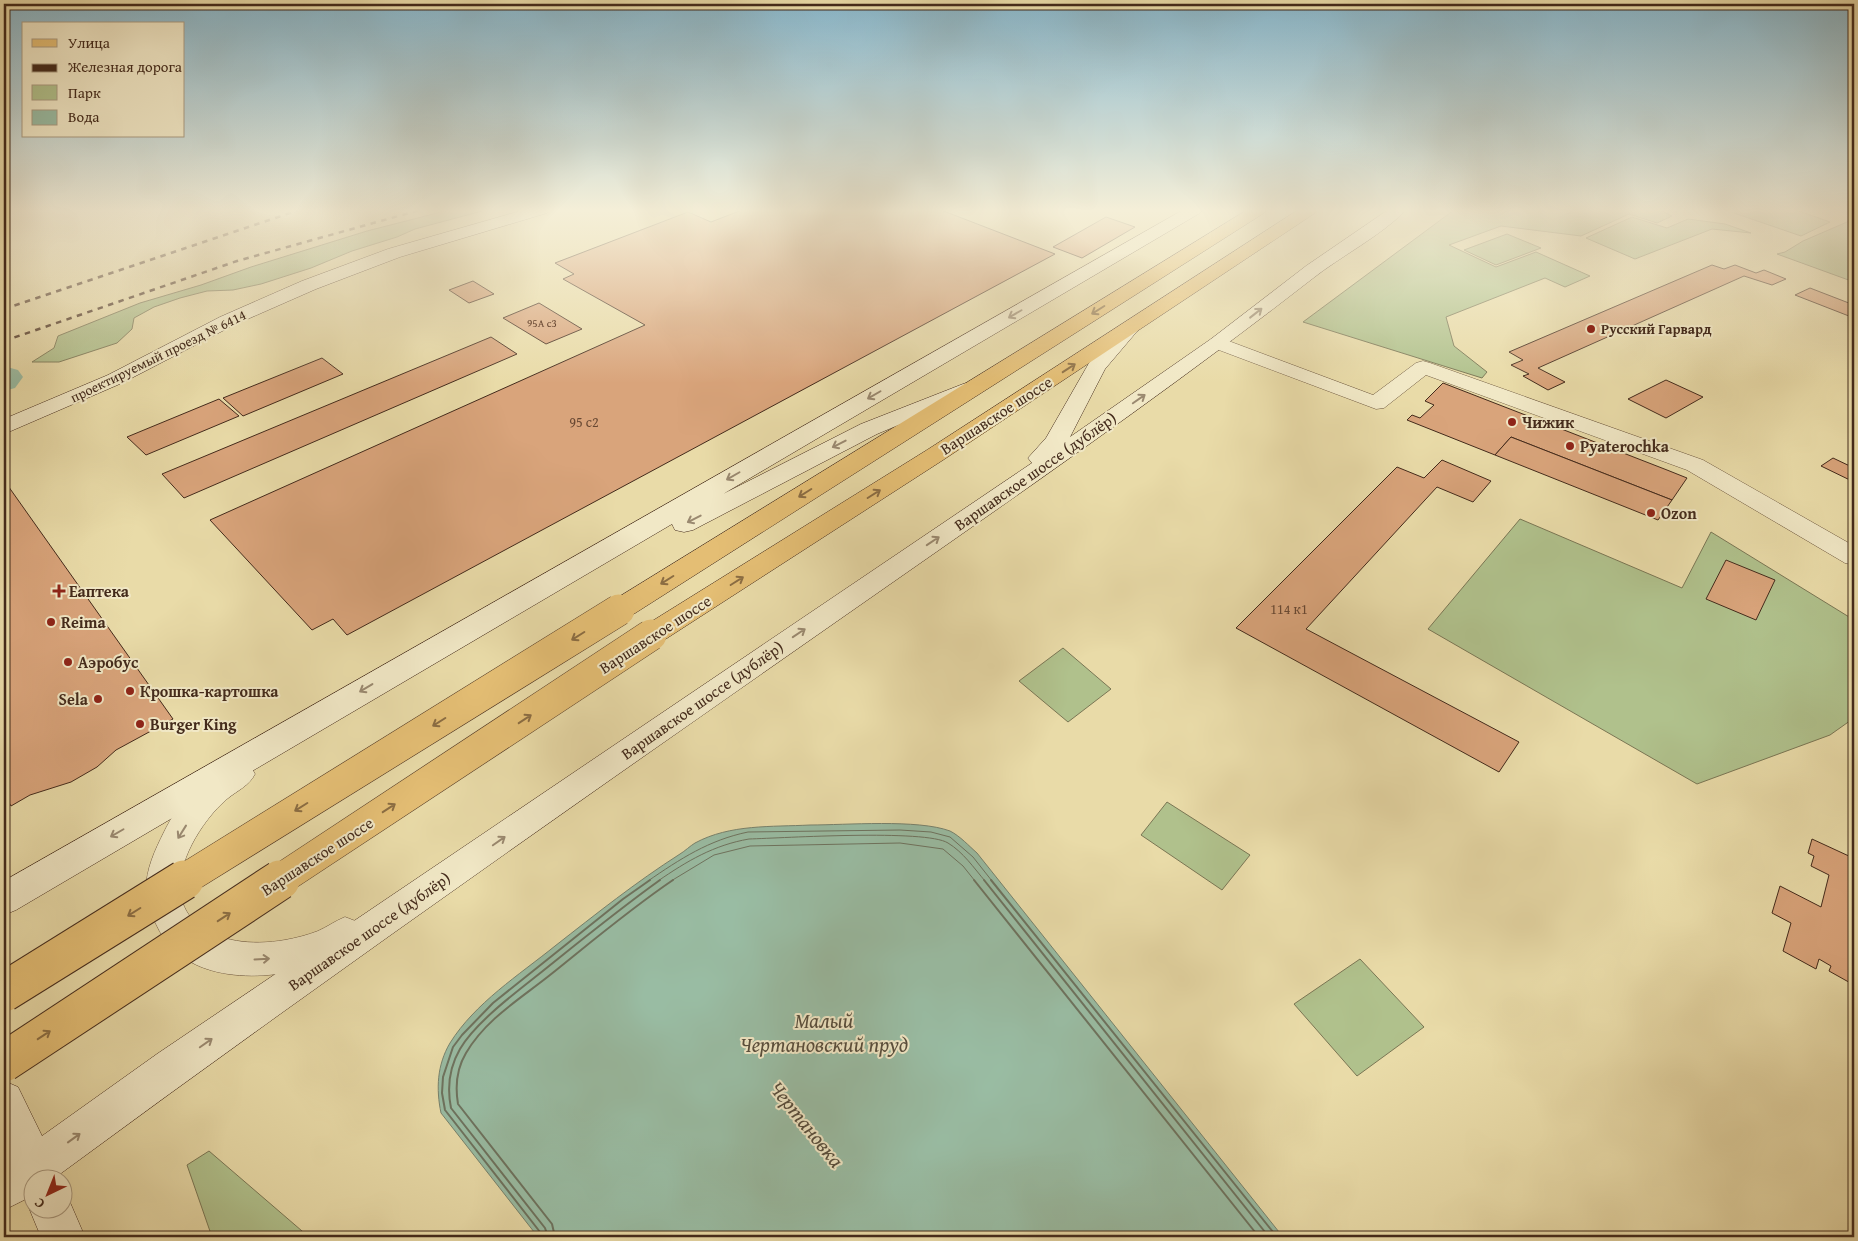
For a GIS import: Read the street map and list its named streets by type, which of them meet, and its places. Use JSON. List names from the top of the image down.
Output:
{
  "streets": {
    "main road": ["проектируемый проезд № 6414", "Варшавское шоссе", "Варшавское шоссе (дублёр)"]
  },
  "water": ["Малый Чертановский пруд", "Чертановка"],
  "places": {
    "other": [
      "Русский Гарвард",
      "Чижик",
      "Pyaterochka",
      "Ozon",
      "Reima",
      "Аэробус",
      "Крошка-картошка",
      "Sela",
      "Burger King"
    ],
    "health": ["Еаптека"]
  },
  "house_numbers": ["95А с3", "95 с2", "114 к1"],
  "legend": [
    "Улица",
    "Железная дорога",
    "Парк",
    "Вода"
  ],
  "north": "bottom left"
}
